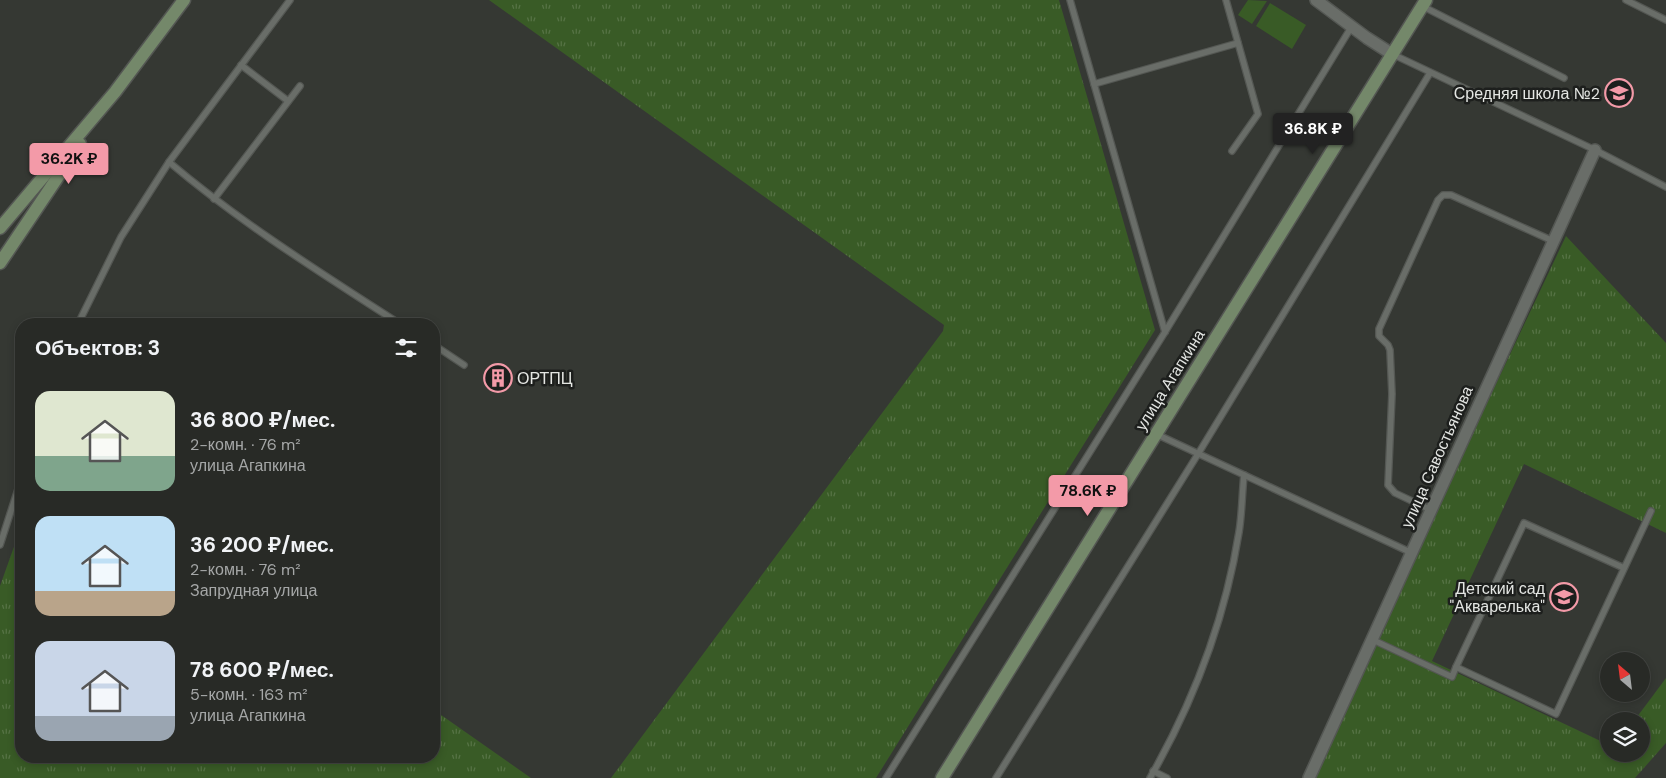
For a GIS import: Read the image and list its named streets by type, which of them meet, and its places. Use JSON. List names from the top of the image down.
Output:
{
  "streets": {
    "main road": ["улица Агапкина"],
    "street": ["улица Савостьянова"]
  },
  "places": {
    "school or university": ["Средняя школа №2", "Детский сад \"Акварелька\""],
    "building": ["ОРТПЦ"]
  },
  "north": "top left",
  "page": {
    "price": ["36.8K ₽", "36.2K ₽", "78.6K ₽"],
    "heading": "Объектов: 3",
    "list": [
      {
        "name": "36 800 ₽/мес.",
        "note": "2-комн. · 76 m² · улица Агапкина"
      },
      {
        "name": "36 200 ₽/мес.",
        "note": "2-комн. · 76 m² · Запрудная улица"
      },
      {
        "name": "78 600 ₽/мес.",
        "note": "5-комн. · 163 m² · улица Агапкина"
      }
    ]
  }
}
